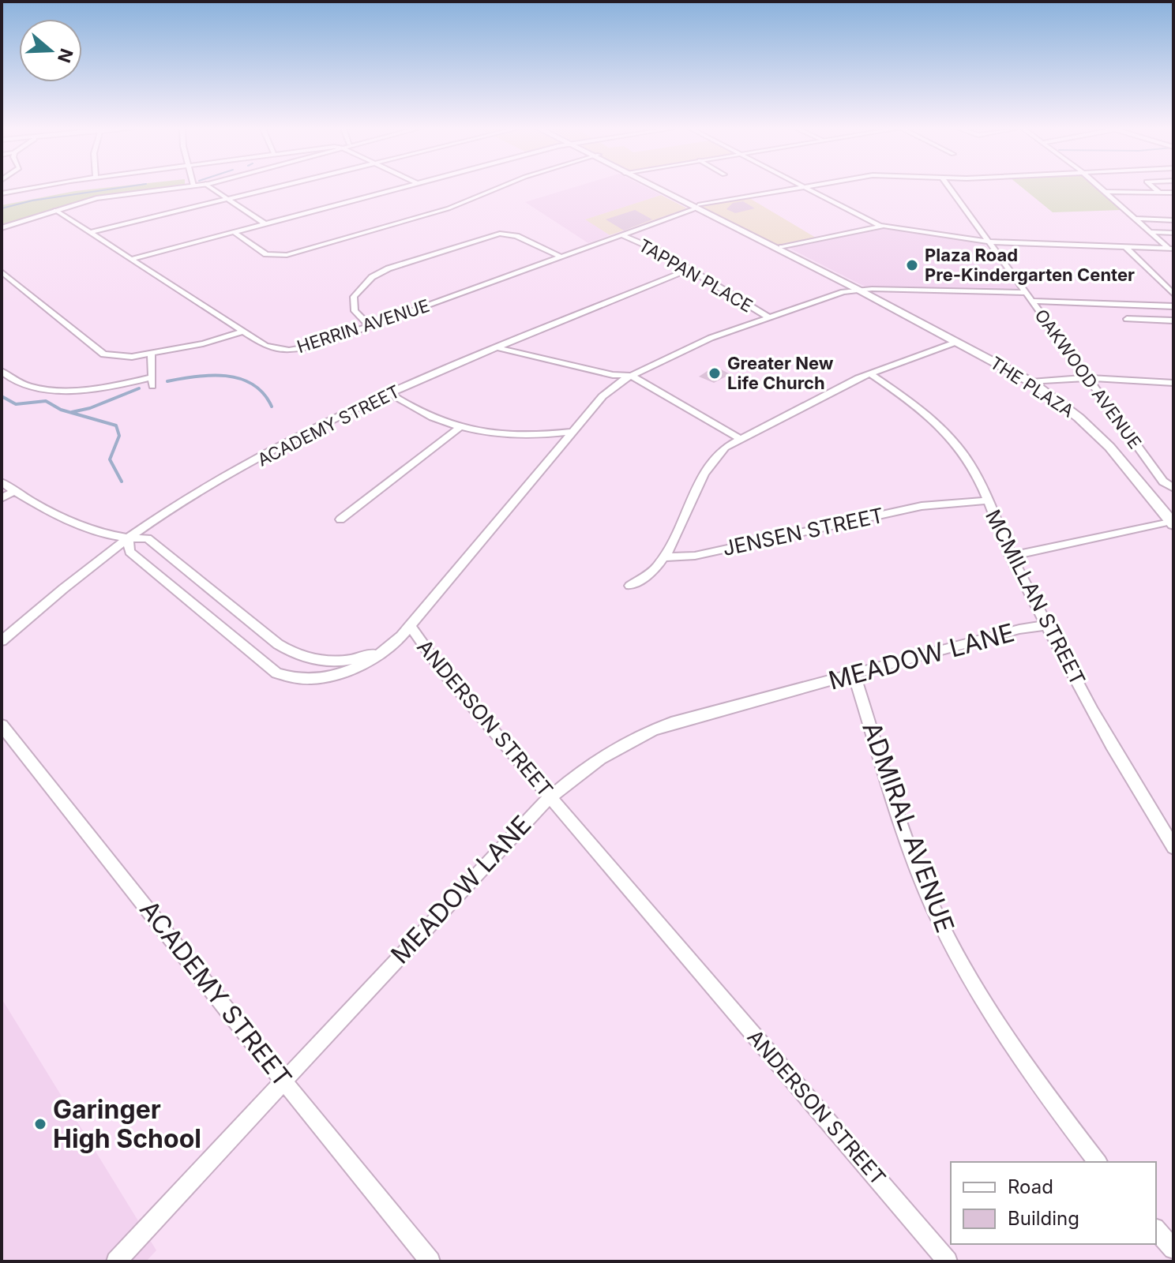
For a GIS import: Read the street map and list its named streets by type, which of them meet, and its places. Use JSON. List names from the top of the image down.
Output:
{
  "streets": {
    "main road": ["THE PLAZA"],
    "street": [
      "TAPPAN PLACE",
      "HERRIN AVENUE",
      "OAKWOOD AVENUE",
      "ACADEMY STREET",
      "JENSEN STREET",
      "MCMILLAN STREET",
      "MEADOW LANE",
      "ANDERSON STREET",
      "ADMIRAL AVENUE"
    ]
  },
  "crossings": [
    ["TAPPAN PLACE", "HERRIN AVENUE"],
    ["TAPPAN PLACE", "ACADEMY STREET"],
    ["TAPPAN PLACE", "ANDERSON STREET"],
    ["HERRIN AVENUE", "THE PLAZA"],
    ["OAKWOOD AVENUE", "ANDERSON STREET"],
    ["THE PLAZA", "ANDERSON STREET"],
    ["ACADEMY STREET", "MEADOW LANE"],
    ["JENSEN STREET", "MCMILLAN STREET"],
    ["MCMILLAN STREET", "MEADOW LANE"],
    ["MEADOW LANE", "ANDERSON STREET"],
    ["MEADOW LANE", "ADMIRAL AVENUE"]
  ],
  "places": ["Plaza Road Pre-Kindergarten Center", "Greater New Life Church", "Garinger High School"],
  "legend": ["Road", "Building"],
  "north": "right"
}
